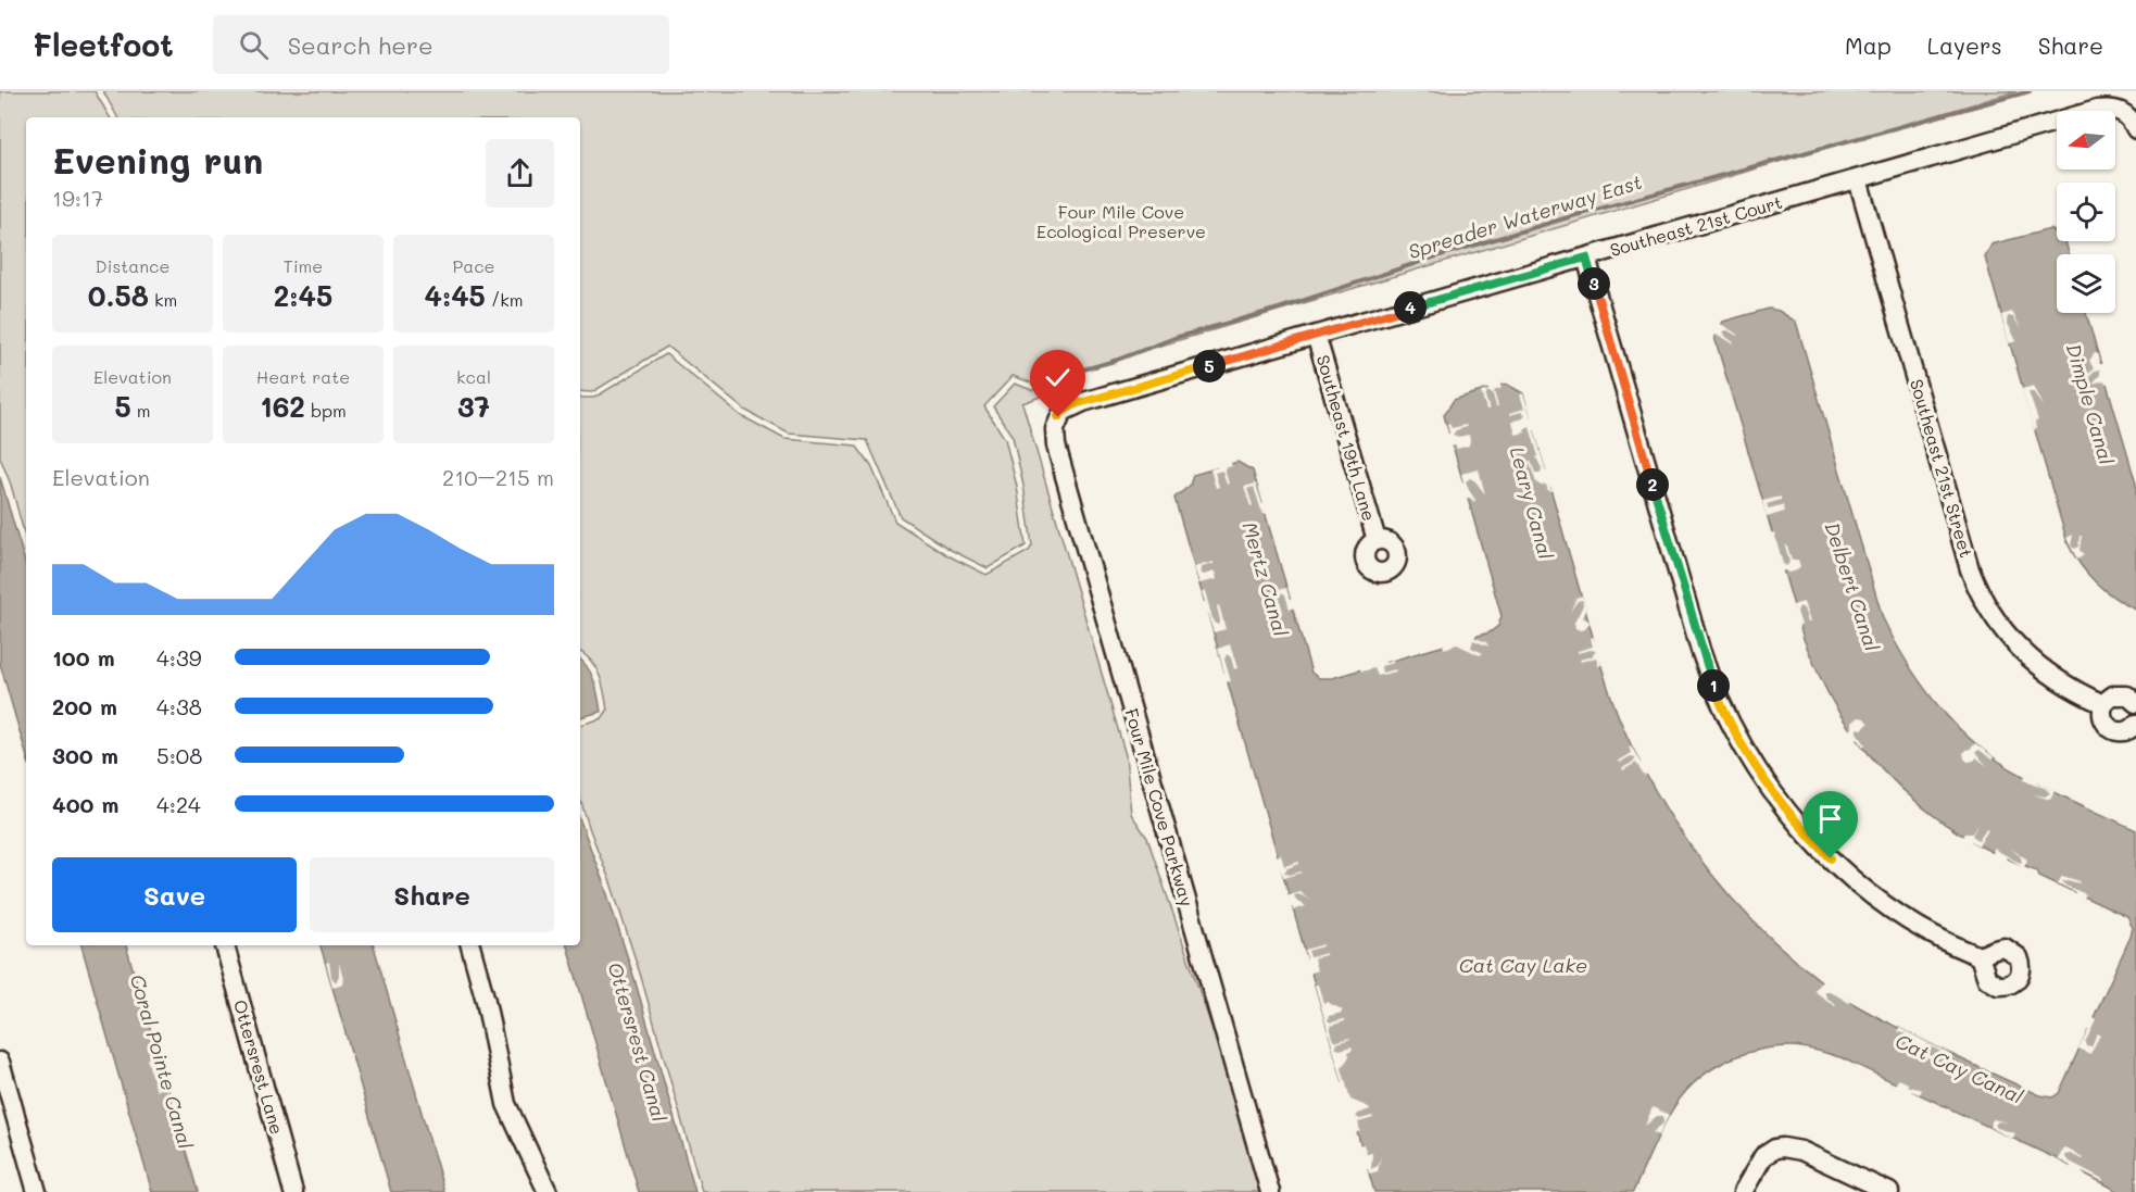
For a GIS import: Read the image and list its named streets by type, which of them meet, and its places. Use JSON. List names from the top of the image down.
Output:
{
  "streets": {
    "street": [
      "Southeast 21st Court",
      "Southeast 19th Lane",
      "Southeast 21st Street",
      "Four Mile Cove Parkway",
      "Ottersrest Lane"
    ]
  },
  "crossings": [
    ["Southeast 21st Court", "Southeast 19th Lane"],
    ["Southeast 21st Court", "Southeast 21st Street"],
    ["Southeast 21st Court", "Four Mile Cove Parkway"]
  ],
  "water": [
    "Spreader Waterway East",
    "Dimple Canal",
    "Leary Canal",
    "Mertz Canal",
    "Delbert Canal",
    "Cat Cay Lake",
    "Ottersrest Canal",
    "Coral Pointe Canal",
    "Cat Cay Canal"
  ],
  "parks": ["Four Mile Cove Ecological Preserve"],
  "north": "left",
  "page": {
    "header": "Fleetfoot",
    "search": "Search here",
    "nav": ["Map", "Layers", "Share"],
    "heading": ["Evening run", "19:17"],
    "stats": [
      ["Distance", "0.58 km"],
      ["Time", "2:45"],
      ["Pace", "4:45 /km"],
      ["Elevation", "5 m"],
      ["Heart rate", "162 bpm"],
      ["kcal", "37"]
    ],
    "pins": [
      "3",
      "4",
      "5",
      "2",
      "1"
    ],
    "chart": ["Elevation", "210–215 m"],
    "list": [
      {
        "name": "100 m",
        "note": "4:39"
      },
      {
        "name": "200 m",
        "note": "4:38"
      },
      {
        "name": "300 m",
        "note": "5:08"
      },
      {
        "name": "400 m",
        "note": "4:24"
      }
    ],
    "buttons": ["Save", "Share"]
  }
}
